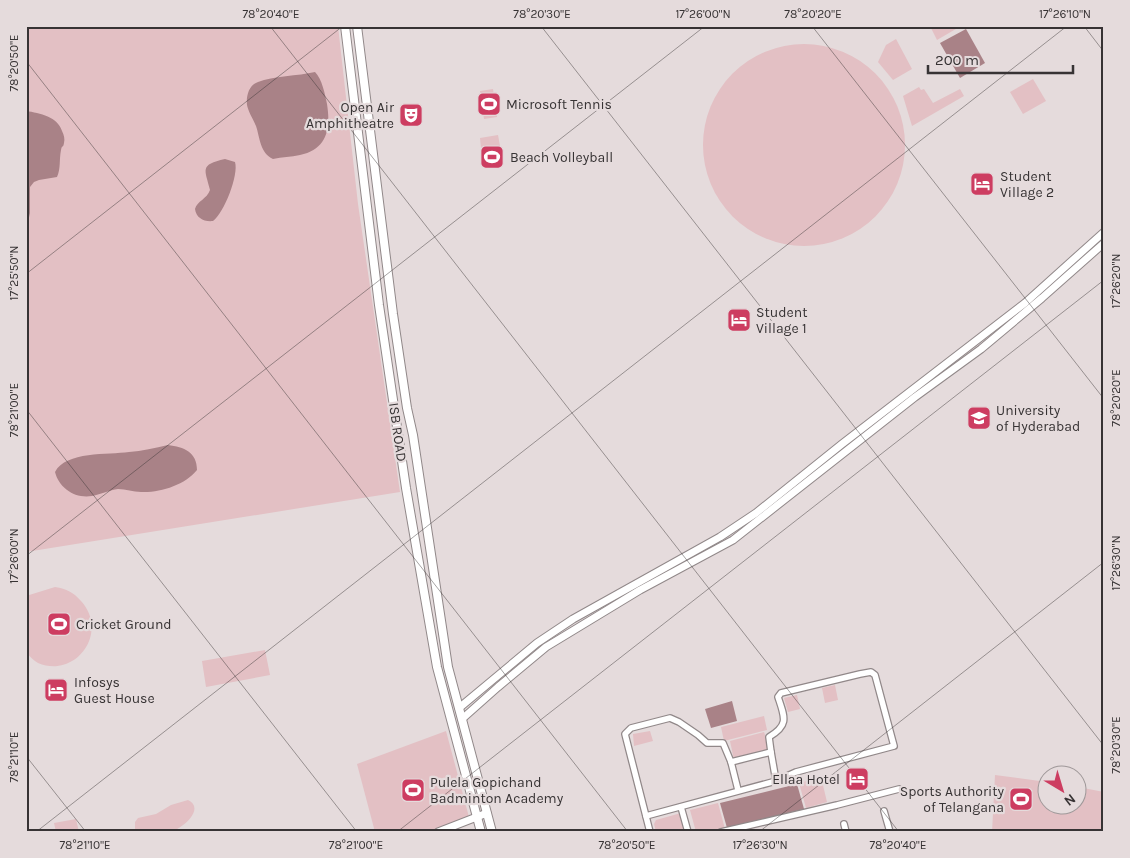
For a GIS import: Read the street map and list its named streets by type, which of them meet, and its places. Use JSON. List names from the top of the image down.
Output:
{
  "streets": {
    "main road": ["ISB ROAD"]
  },
  "places": {
    "sports": [
      "Microsoft Tennis",
      "Beach Volleyball",
      "Cricket Ground",
      "Pulela Gopichand Badminton Academy",
      "Sports Authority of Telangana"
    ],
    "theatre": ["Open Air Amphitheatre"],
    "hotel": [
      "Student Village 2",
      "Student Village 1",
      "Infosys Guest House",
      "Ellaa Hotel"
    ],
    "school or university": ["University of Hyderabad"]
  },
  "scale_bar": "200 m",
  "north": "bottom right",
  "coordinates": [
    "78°20'40\"E",
    "78°20'30\"E",
    "17°26'00\"N",
    "78°20'20\"E",
    "17°26'10\"N",
    "78°20'50\"E",
    "17°25'50\"N",
    "17°26'20\"N",
    "78°21'00\"E",
    "17°26'30\"N",
    "78°21'10\"E"
  ]
}
